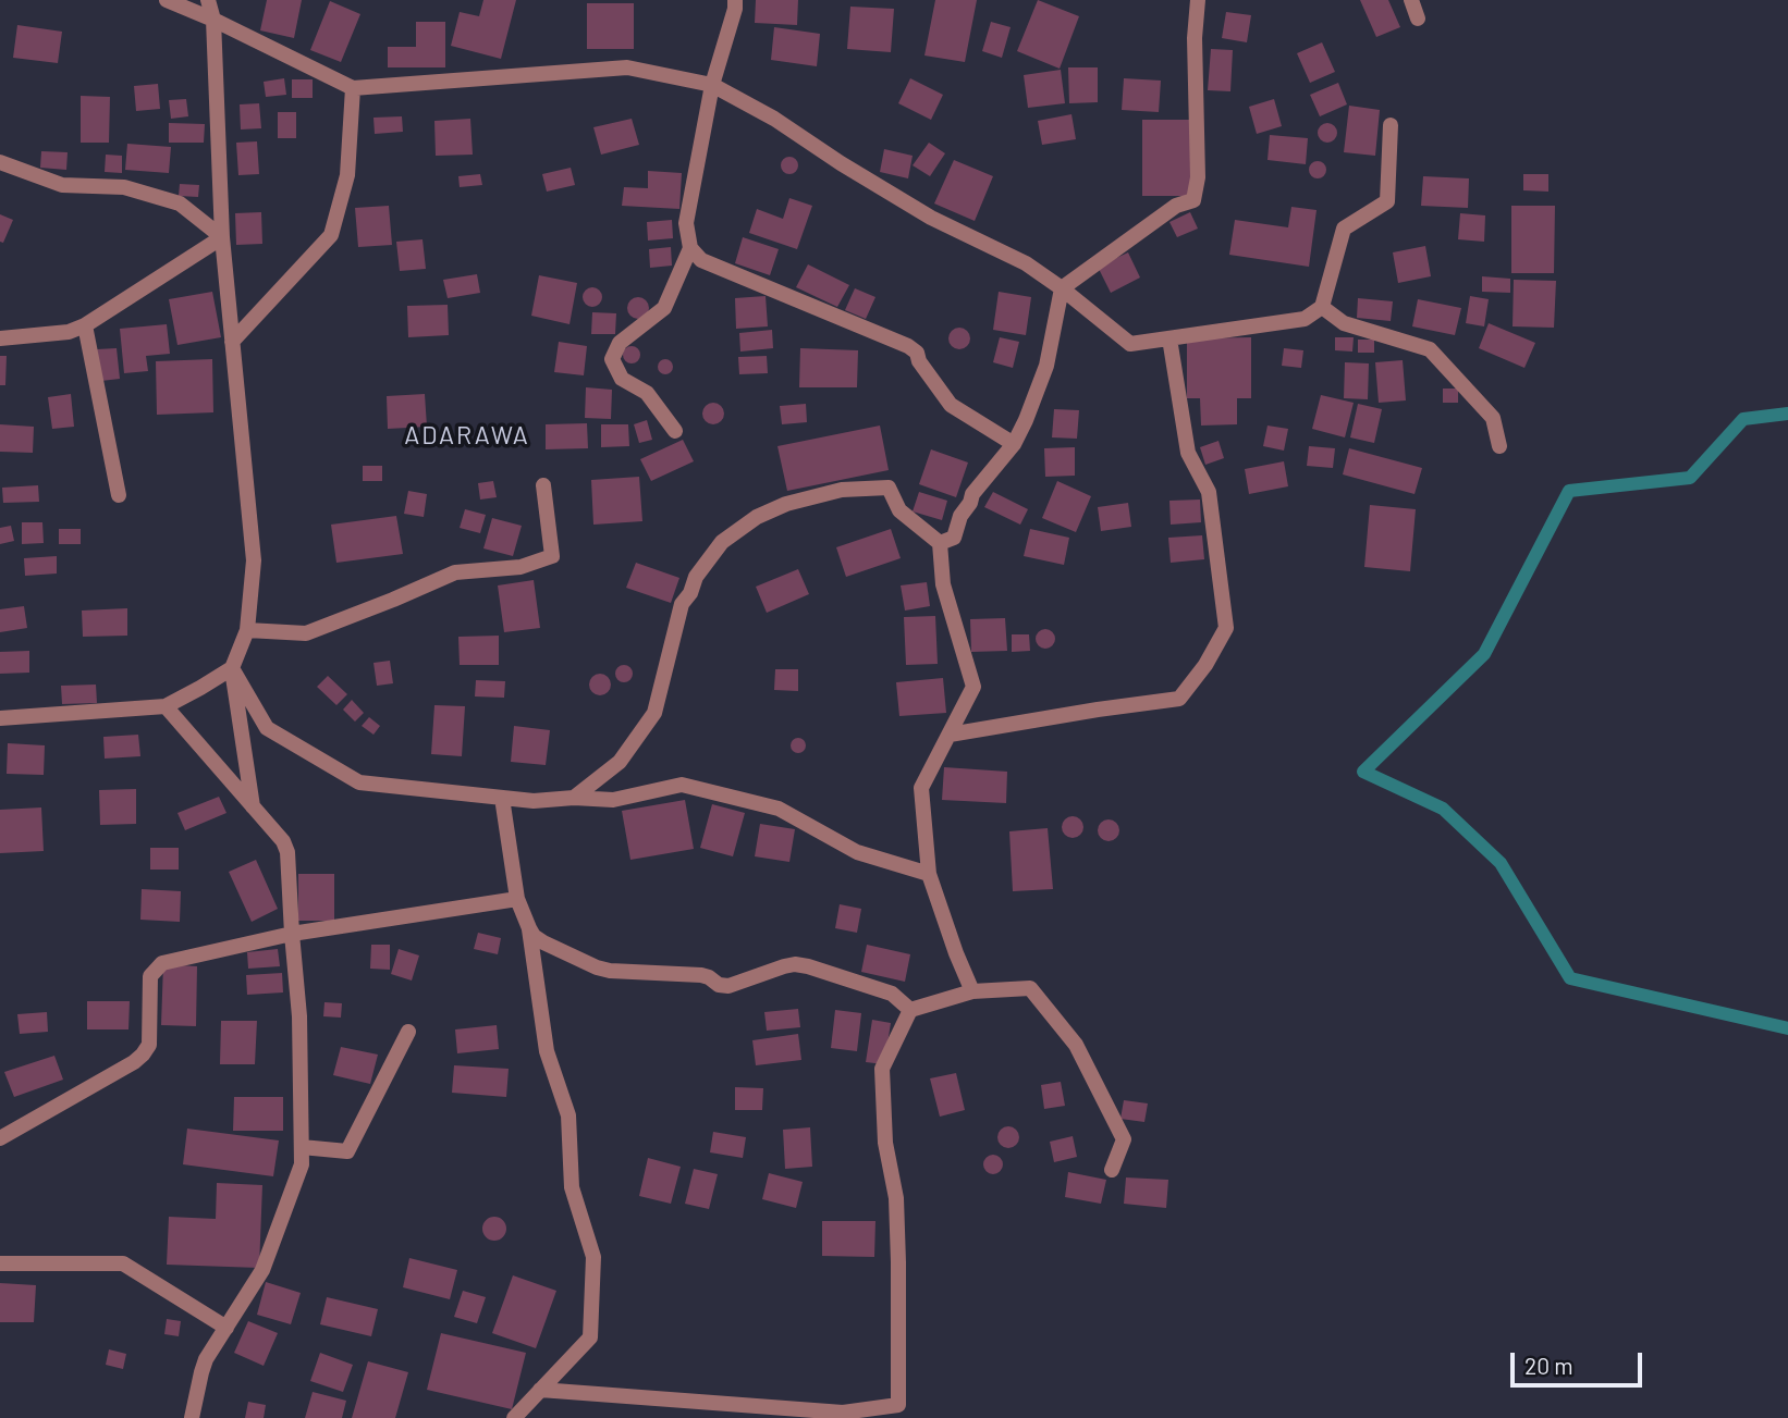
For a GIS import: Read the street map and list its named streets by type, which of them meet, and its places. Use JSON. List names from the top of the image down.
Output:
{
  "districts": ["ADARAWA"],
  "scale_bar": "20 m"
}
